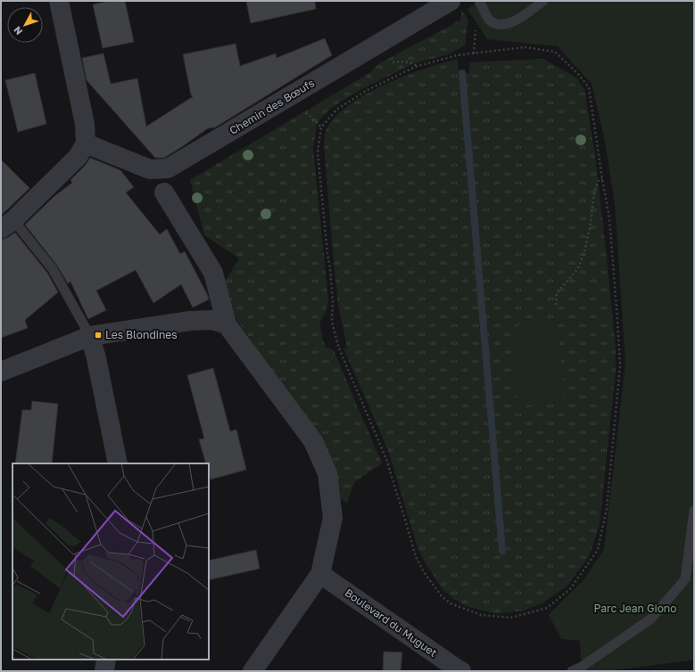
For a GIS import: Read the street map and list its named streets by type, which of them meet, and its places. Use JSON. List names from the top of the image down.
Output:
{
  "streets": {
    "street": ["Chemin des Bœufs", "Boulevard du Muguet"]
  },
  "parks": ["Parc Jean Giono"],
  "places": {
    "transit": ["Les Blondines"]
  },
  "north": "bottom left"
}
